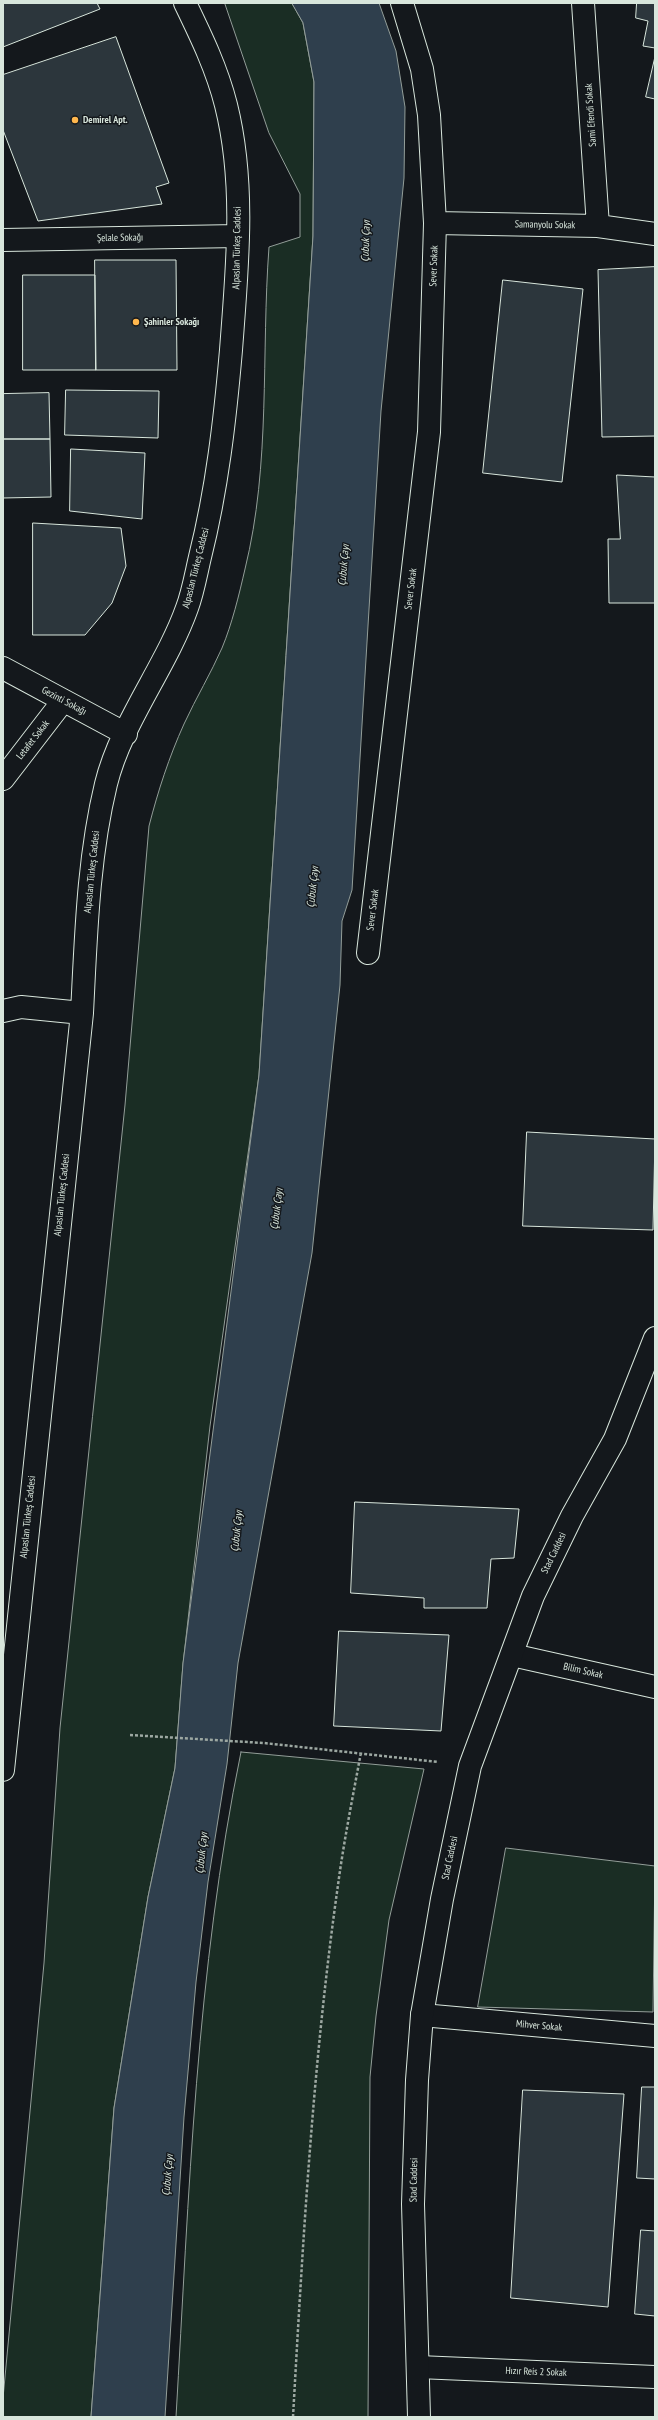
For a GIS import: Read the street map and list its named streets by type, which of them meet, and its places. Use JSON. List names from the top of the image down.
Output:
{
  "streets": {
    "street": [
      "Sami Efendi Sokak",
      "Samanyolu Sokak",
      "Şelale Sokağı",
      "Alpaslan Türkeş Caddesi",
      "Sever Sokak",
      "Gezinti Sokağı",
      "Letafet Sokak",
      "Stad Caddesi",
      "Bilim Sokak",
      "Mihver Sokak",
      "Hızır Reis 2 Sokak"
    ]
  },
  "crossings": [
    ["Sami Efendi Sokak", "Samanyolu Sokak"],
    ["Samanyolu Sokak", "Sever Sokak"],
    ["Şelale Sokağı", "Alpaslan Türkeş Caddesi"],
    ["Alpaslan Türkeş Caddesi", "Gezinti Sokağı"],
    ["Gezinti Sokağı", "Letafet Sokak"],
    ["Stad Caddesi", "Bilim Sokak"],
    ["Stad Caddesi", "Mihver Sokak"],
    ["Stad Caddesi", "Hızır Reis 2 Sokak"]
  ],
  "water": ["Çubuk Çayı"],
  "places": ["Demirel Apt.", "Şahinler Sokağı"]
}
